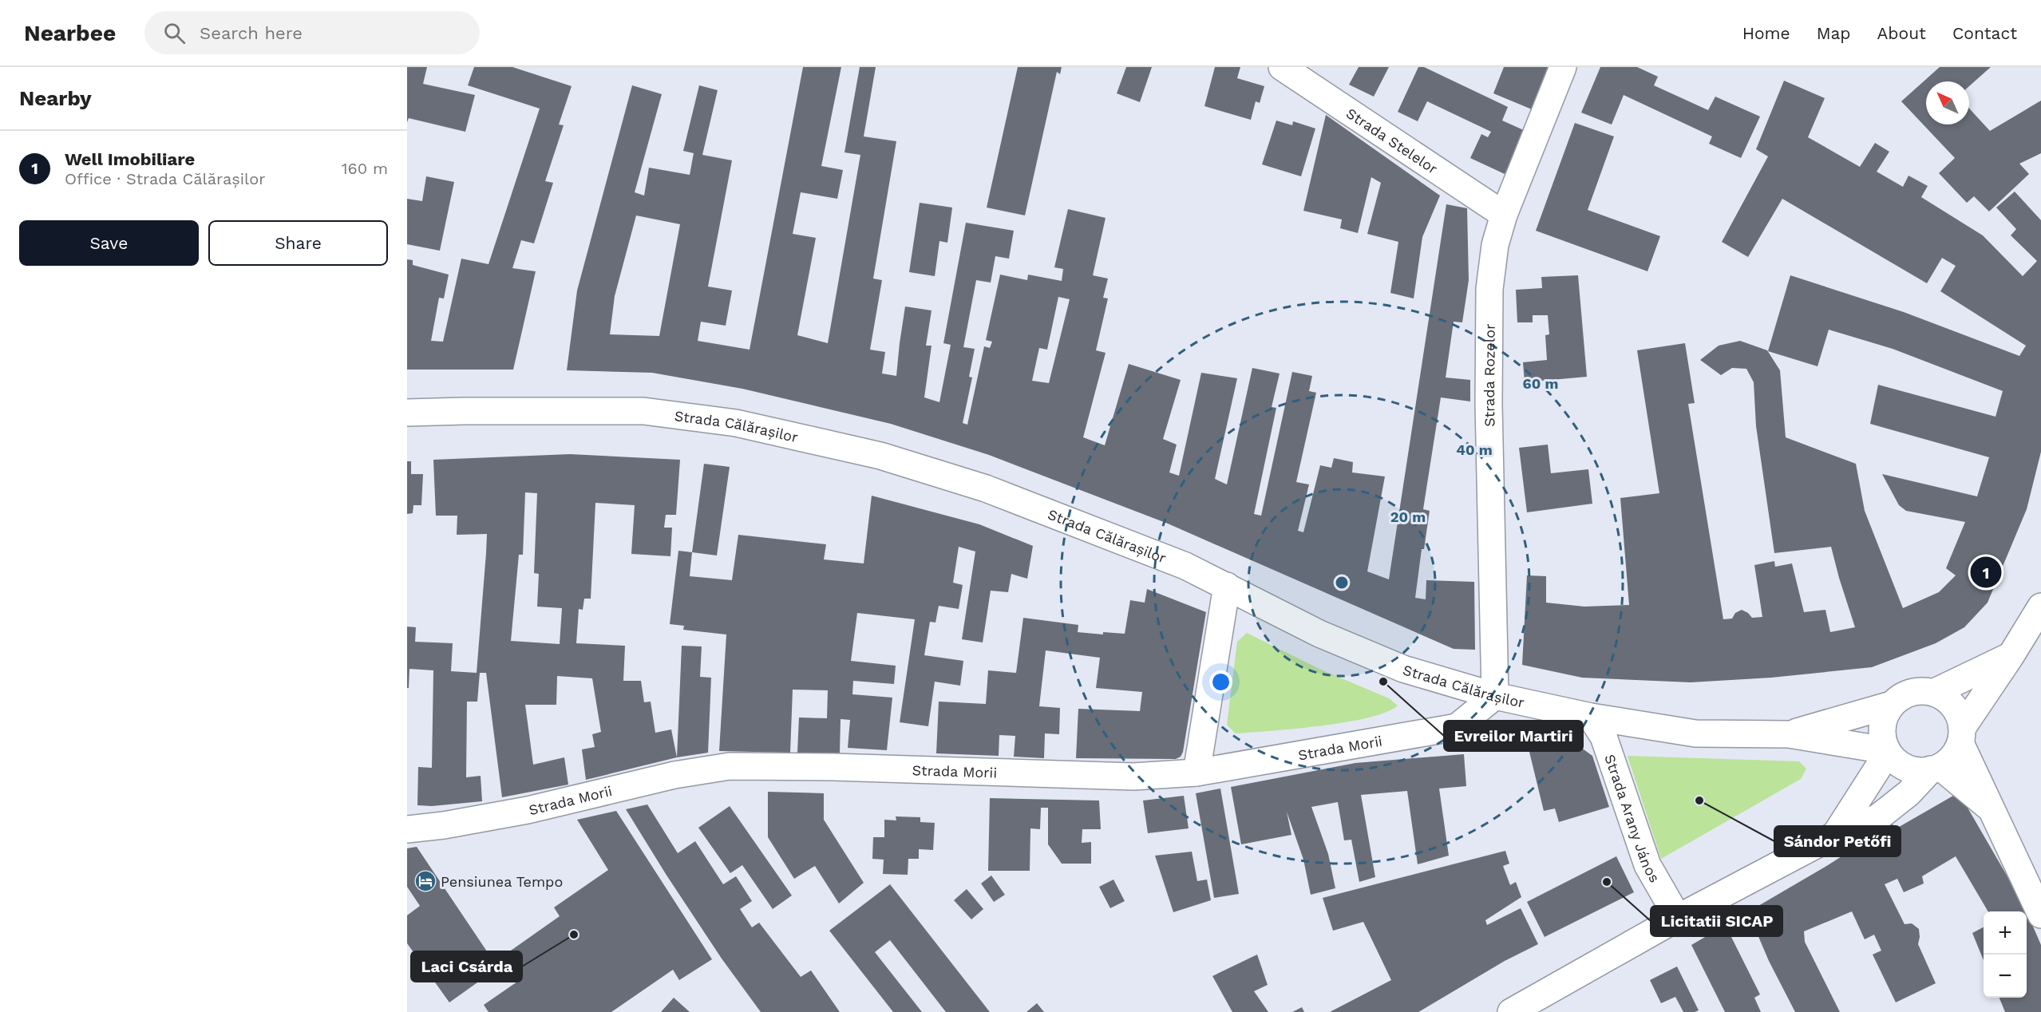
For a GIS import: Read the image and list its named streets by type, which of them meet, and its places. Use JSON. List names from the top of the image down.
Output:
{
  "streets": {
    "street": [
      "Strada Stelelor",
      "Strada Rozelor",
      "Strada Călărașilor",
      "Strada Morii",
      "Strada Arany János"
    ]
  },
  "crossings": [
    ["Strada Stelelor", "Strada Rozelor"],
    ["Strada Rozelor", "Strada Călărașilor"],
    ["Strada Rozelor", "Strada Morii"],
    ["Strada Călărașilor", "Strada Morii"],
    ["Strada Călărașilor", "Strada Arany János"]
  ],
  "places": {
    "other": [
      "Evreilor Martiri",
      "Sándor Petőfi",
      "Licitatii SICAP",
      "Laci Csárda"
    ],
    "hotel": ["Pensiunea Tempo"]
  },
  "north": "top left",
  "page": {
    "header": "Nearbee",
    "search": "Search here",
    "nav": [
      "Home",
      "Map",
      "About",
      "Contact"
    ],
    "heading": "Nearby",
    "list": [
      {
        "mark": "1",
        "name": "Well Imobiliare",
        "note": "Office · Strada Călărașilor",
        "value": "160 m"
      }
    ],
    "buttons": ["Save", "Share"],
    "pins": "1",
    "map_buttons": ["+", "−"]
  },
  "rings": ["60 m", "40 m", "20 m"]
}
